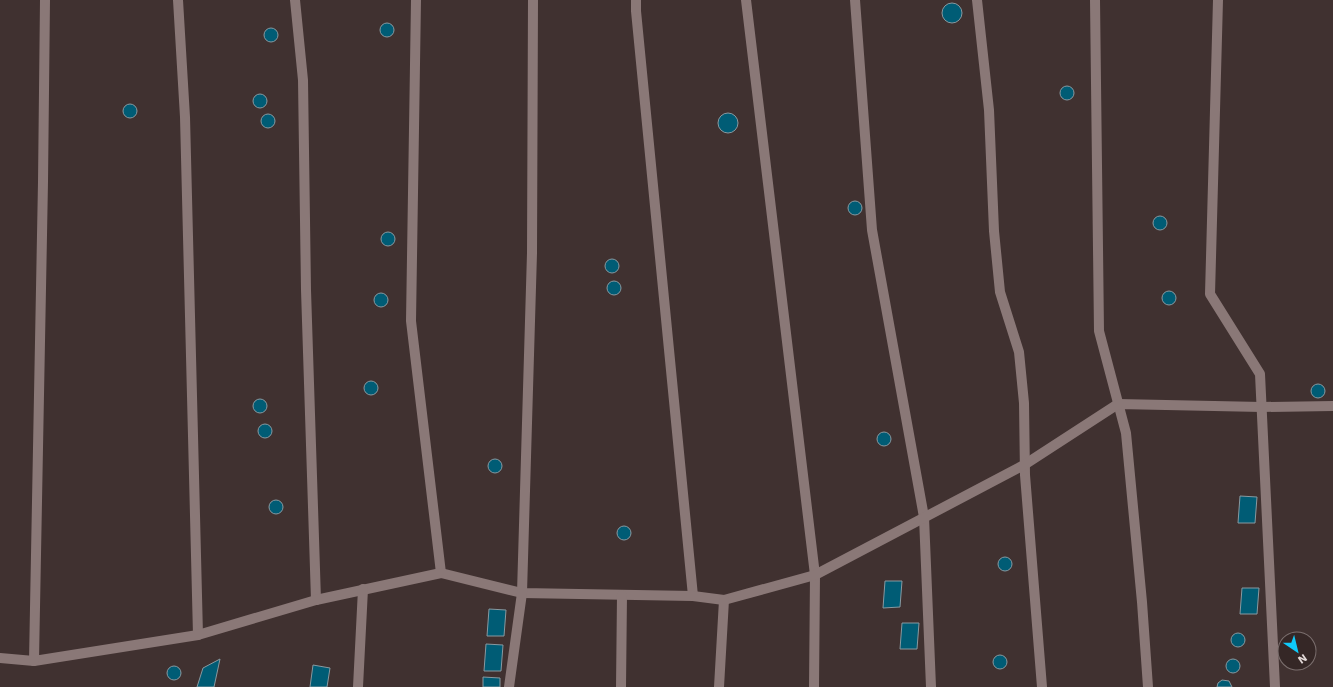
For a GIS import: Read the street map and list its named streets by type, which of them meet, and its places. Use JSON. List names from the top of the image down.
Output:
{
  "north": "bottom right"
}
